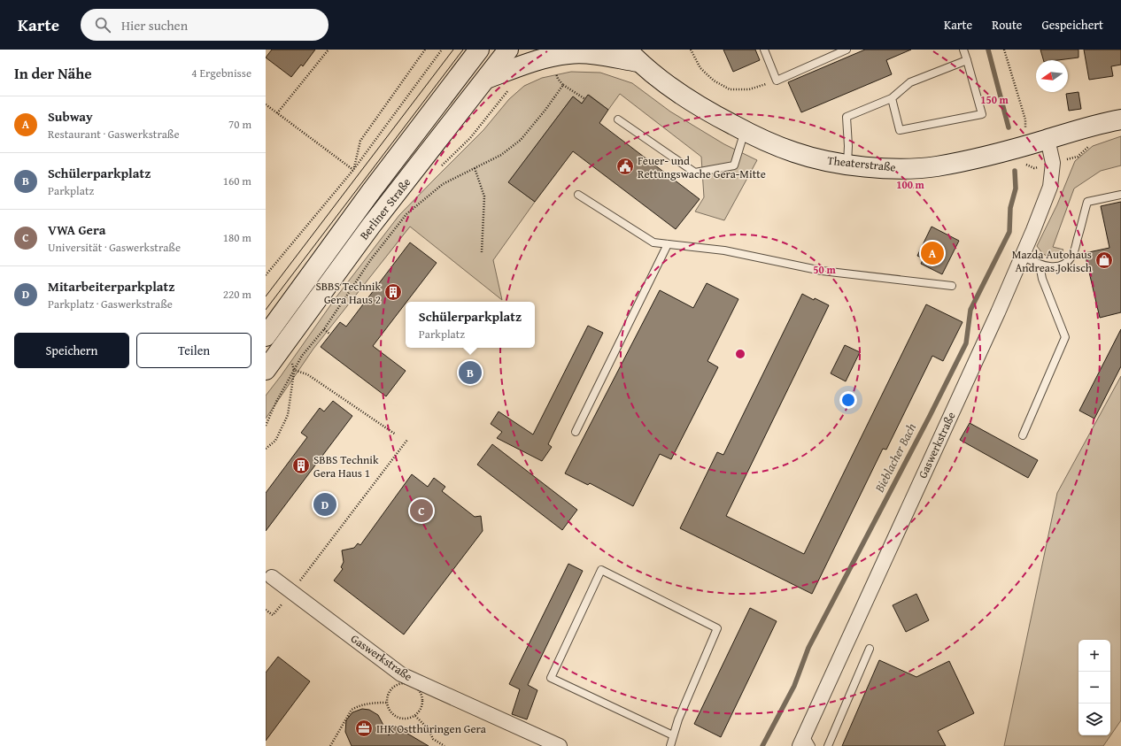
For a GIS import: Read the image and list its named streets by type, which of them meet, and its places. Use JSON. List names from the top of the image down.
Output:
{
  "streets": {
    "main road": ["Theaterstraße", "Berliner Straße"],
    "street": ["Gaswerkstraße"]
  },
  "crossings": [
    ["Theaterstraße", "Gaswerkstraße"]
  ],
  "water": ["Bieblacher Bach"],
  "places": {
    "public building": ["Feuer- und Rettungswache Gera-Mitte"],
    "shop": ["Mazda Autohaus Andreas Jokisch"],
    "building": ["SBBS Technik Gera Haus 2", "SBBS Technik Gera Haus 1"],
    "office": ["IHK Ostthüringen Gera"]
  },
  "north": "left",
  "page": {
    "header": "Karte",
    "search": "Hier suchen",
    "nav": ["Karte", "Route", "Gespeichert"],
    "heading": ["In der Nähe", "4 Ergebnisse"],
    "list": [
      {
        "mark": "A",
        "name": "Subway",
        "note": "Restaurant · Gaswerkstraße",
        "value": "70 m"
      },
      {
        "mark": "B",
        "name": "Schülerparkplatz",
        "note": "Parkplatz",
        "value": "160 m"
      },
      {
        "mark": "C",
        "name": "VWA Gera",
        "note": "Universität · Gaswerkstraße",
        "value": "180 m"
      },
      {
        "mark": "D",
        "name": "Mitarbeiterparkplatz",
        "note": "Parkplatz · Gaswerkstraße",
        "value": "220 m"
      }
    ],
    "pins": [
      "A",
      "B",
      "D",
      "C"
    ],
    "popup": ["Schülerparkplatz", "Parkplatz"],
    "buttons": ["Speichern", "Teilen"],
    "map_buttons": ["+", "−"]
  },
  "rings": ["150 m", "100 m", "50 m"]
}
